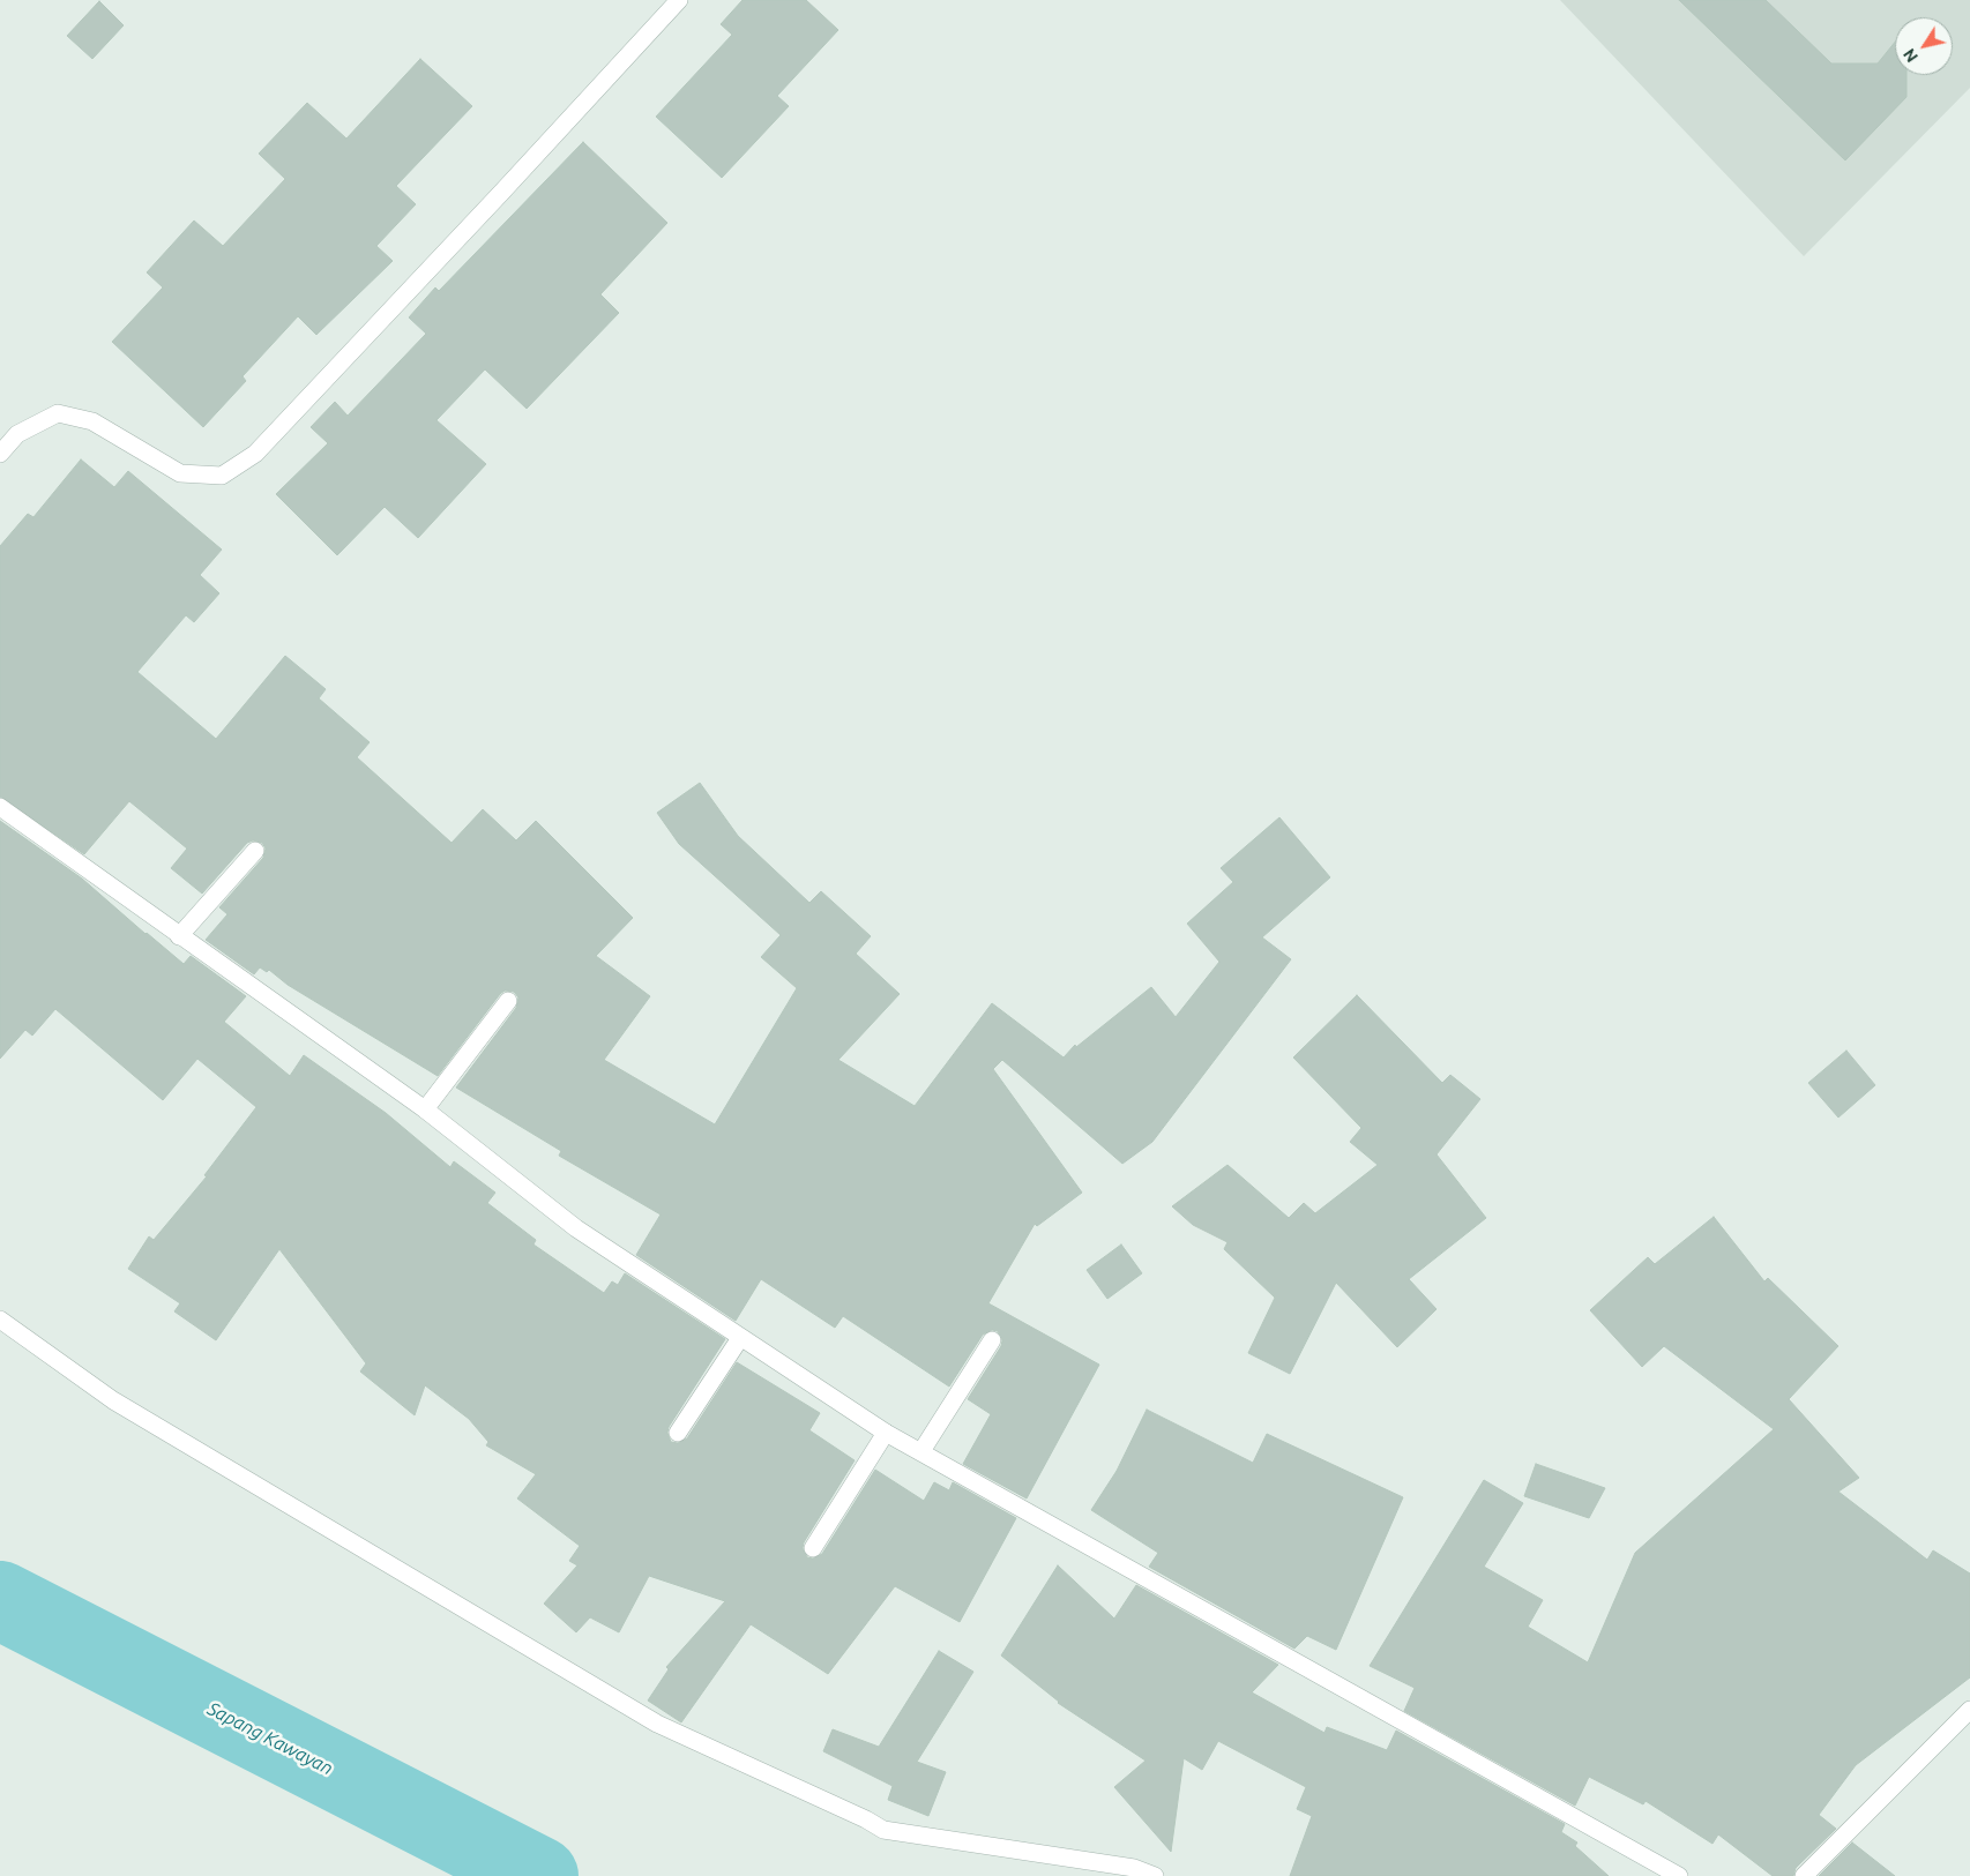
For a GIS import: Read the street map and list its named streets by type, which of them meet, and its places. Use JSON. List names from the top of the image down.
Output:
{
  "water": ["Sapang Kawayan"],
  "north": "bottom left"
}
